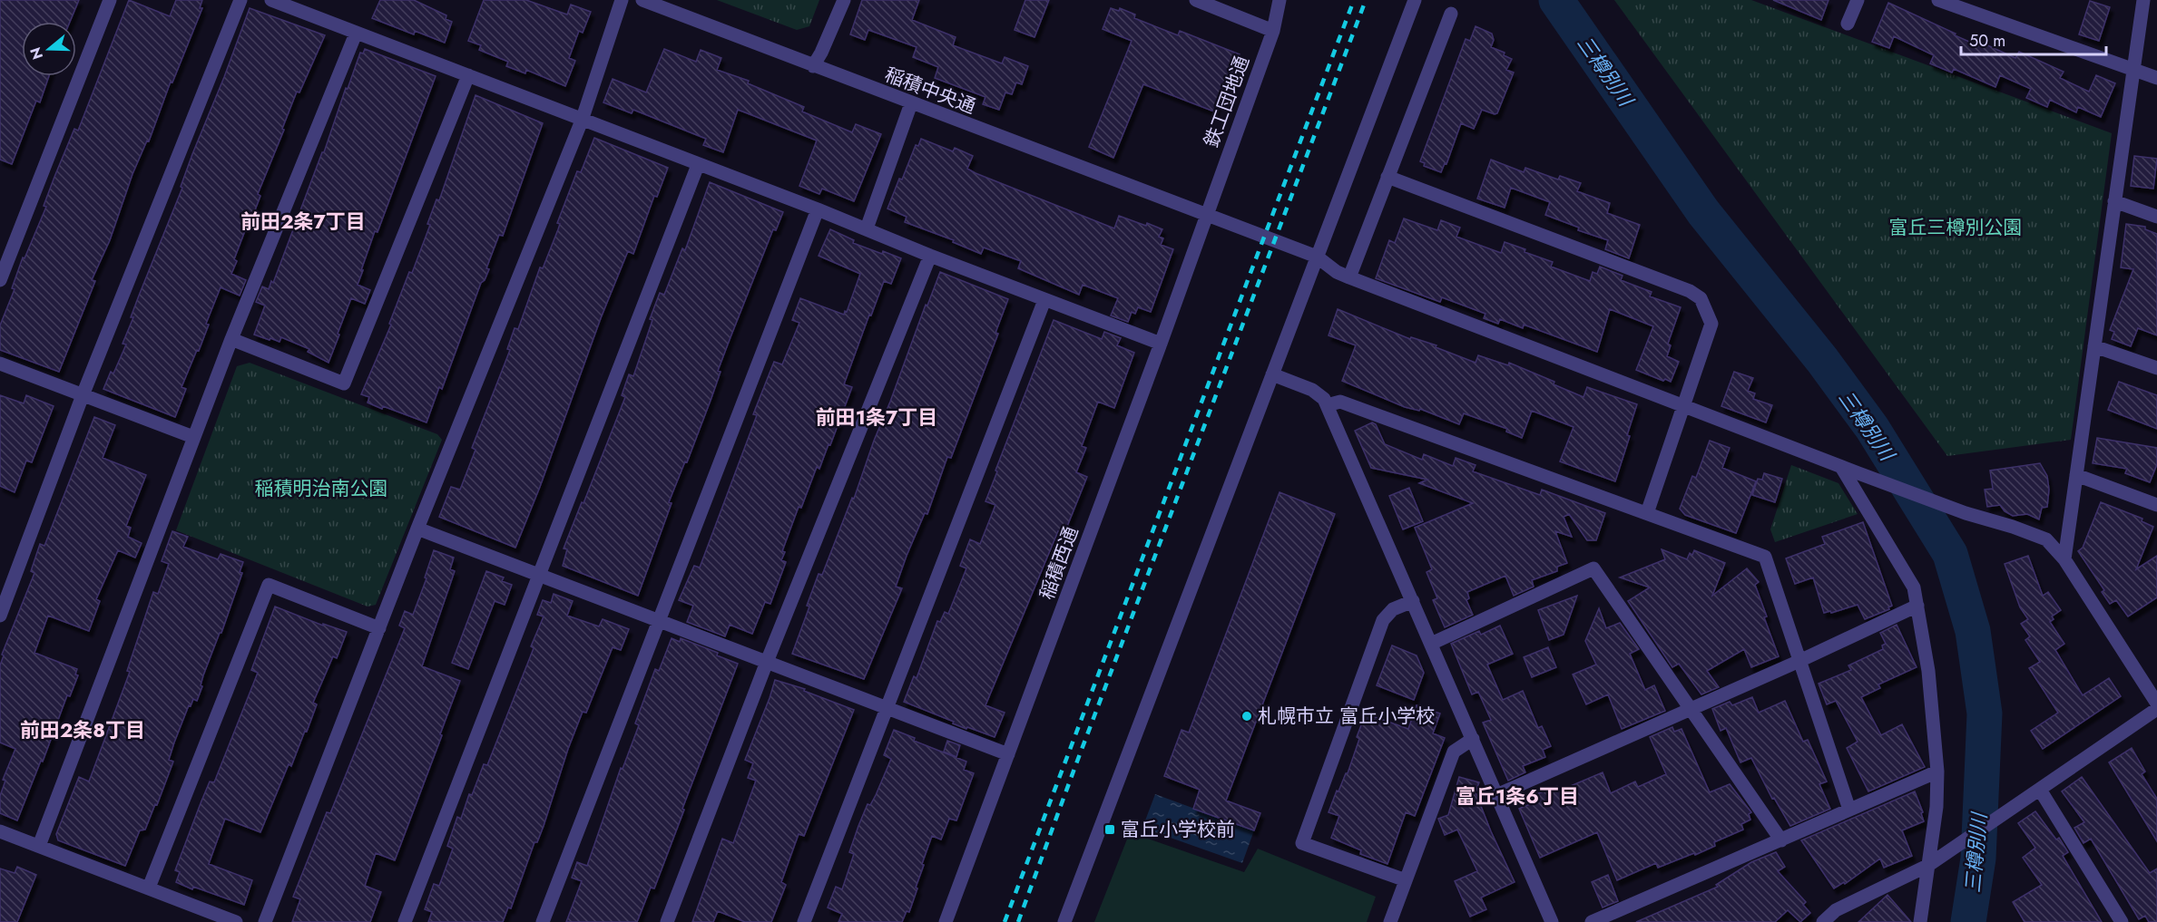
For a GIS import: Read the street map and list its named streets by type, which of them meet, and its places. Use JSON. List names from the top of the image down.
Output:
{
  "streets": {
    "street": ["稲積中央通", "鉄工団地通", "稲積西通"]
  },
  "crossings": [
    ["稲積中央通", "鉄工団地通"],
    ["稲積中央通", "稲積西通"],
    ["鉄工団地通", "稲積西通"]
  ],
  "districts": [
    "前田2条7丁目",
    "前田1条7丁目",
    "前田2条8丁目",
    "富丘1条6丁目"
  ],
  "water": ["三樽別川"],
  "parks": ["富丘三樽別公園", "稲積明治南公園"],
  "places": {
    "other": ["札幌市立 富丘小学校"],
    "transit": ["富丘小学校前"]
  },
  "scale_bar": "50 m",
  "north": "left"
}
